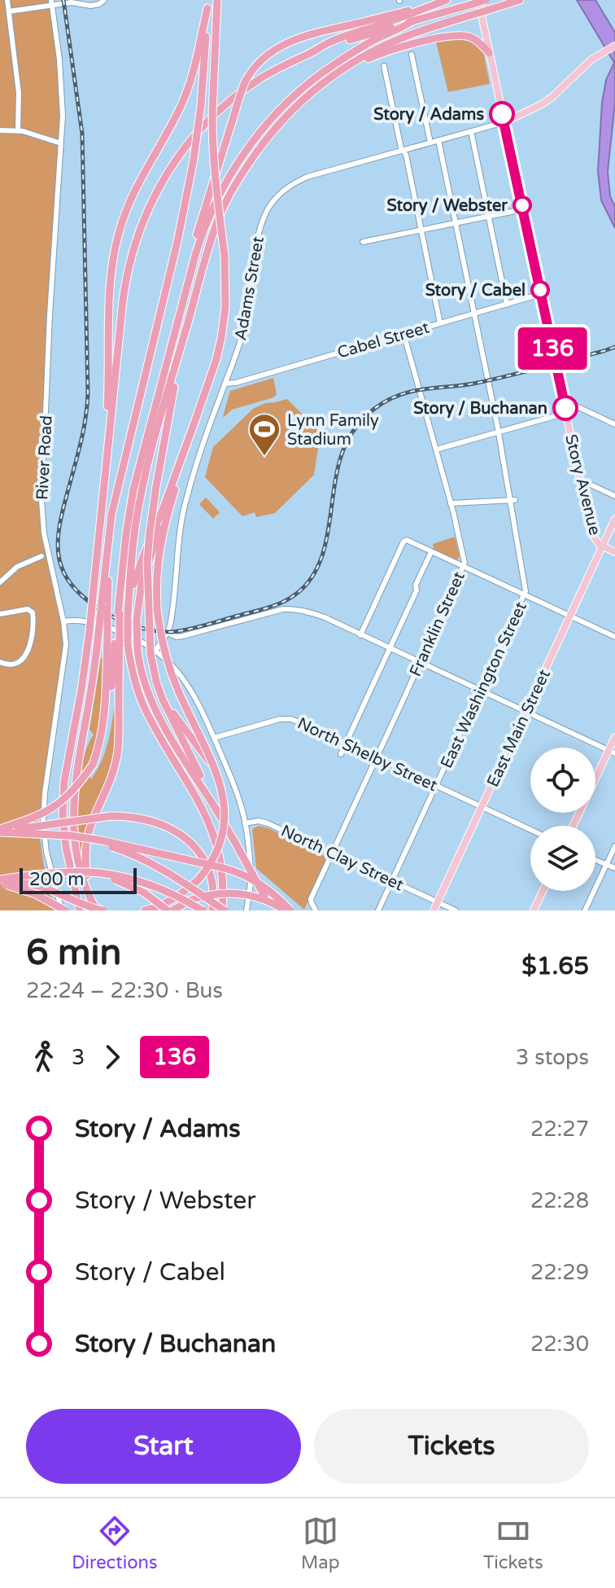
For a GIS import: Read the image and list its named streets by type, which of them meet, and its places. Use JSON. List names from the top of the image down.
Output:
{
  "streets": {
    "main road": ["Story Avenue", "East Main Street"],
    "street": [
      "Adams Street",
      "Cabel Street",
      "River Road",
      "Franklin Street",
      "East Washington Street",
      "North Shelby Street",
      "North Clay Street"
    ]
  },
  "crossings": [
    ["Adams Street", "Cabel Street"],
    ["Adams Street", "Story Avenue"],
    ["Adams Street", "East Washington Street"],
    ["Cabel Street", "Story Avenue"],
    ["Cabel Street", "Franklin Street"],
    ["Cabel Street", "East Washington Street"],
    ["Story Avenue", "East Main Street"],
    ["Franklin Street", "North Shelby Street"],
    ["Franklin Street", "North Clay Street"],
    ["East Washington Street", "North Shelby Street"],
    ["East Washington Street", "North Clay Street"],
    ["East Main Street", "North Shelby Street"],
    ["East Main Street", "North Clay Street"]
  ],
  "places": {
    "other": [
      "Story / Adams",
      "Story / Webster",
      "Story / Cabel",
      "Story / Buchanan"
    ],
    "sports": ["Lynn Family Stadium"]
  },
  "lines": ["bus line 136"],
  "scale_bar": "200 m",
  "page": {
    "on_map": "136",
    "scale": "200 m",
    "heading": ["6 min", "22:24 – 22:30 · Bus", "$1.65"],
    "legs": ["3", "136", "3 stops"],
    "list": [
      {
        "name": "Story / Adams",
        "value": "22:27"
      },
      {
        "name": "Story / Webster",
        "value": "22:28"
      },
      {
        "name": "Story / Cabel",
        "value": "22:29"
      },
      {
        "name": "Story / Buchanan",
        "value": "22:30"
      }
    ],
    "buttons": ["Start", "Tickets"],
    "tabs": ["Directions", "Map", "Tickets"]
  }
}
